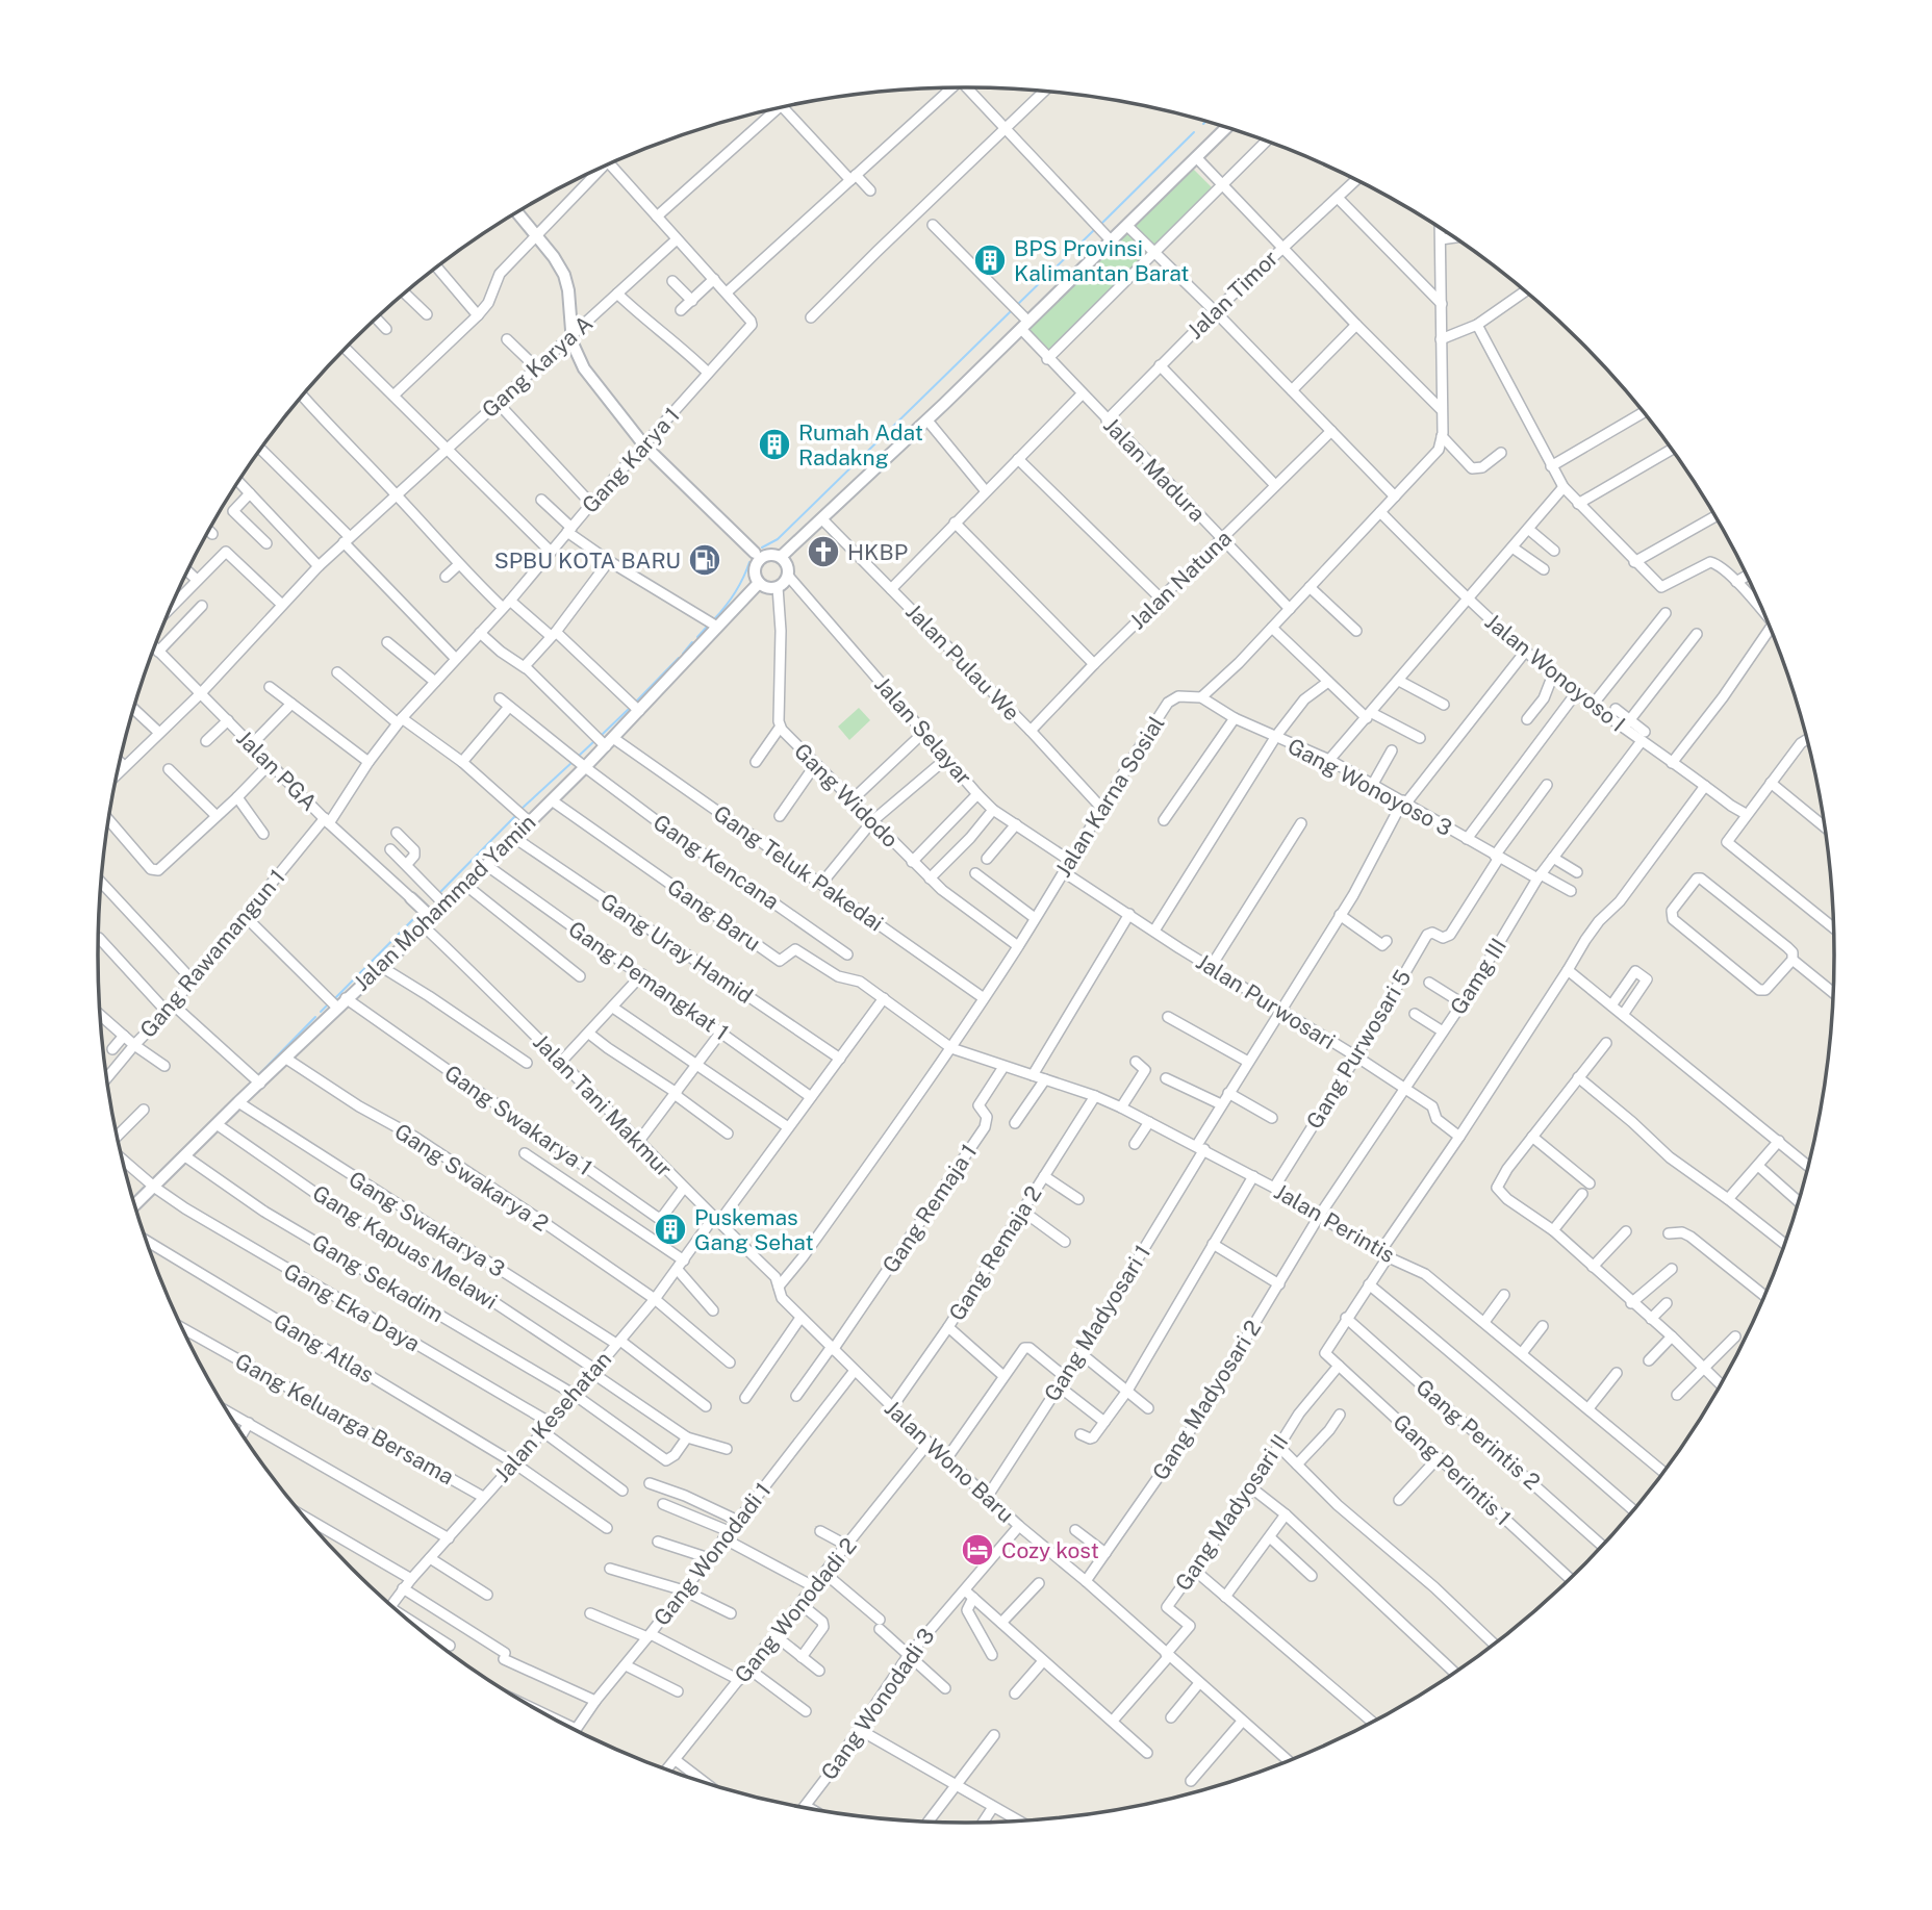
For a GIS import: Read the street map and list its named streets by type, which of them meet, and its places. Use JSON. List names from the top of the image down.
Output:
{
  "streets": {
    "street": [
      "Jalan Timor",
      "Gang Karya A",
      "Gang Karya 1",
      "Jalan Madura",
      "Jalan Natuna",
      "Jalan Pulau We",
      "Jalan Wonoyoso I",
      "Jalan Selayar",
      "Jalan PGA",
      "Gang Wonoyoso 3",
      "Gang Widodo",
      "Jalan Karna Sosial",
      "Gang Kencana",
      "Gang Teluk Pakedai",
      "Jalan Mohammad Yamin",
      "Gang Baru",
      "Gang Uray Hamid",
      "Gang Rawamangun 1",
      "Gamg III",
      "Gang Pemangkat 1",
      "Jalan Purwosari",
      "Gang Purwosari 5",
      "Jalan Tani Makmur",
      "Gang Swakarya 1",
      "Gang Swakarya 2",
      "Gang Remaja 1",
      "Jalan Perintis",
      "Gang Swakarya 3",
      "Gang Kapuas Melawi",
      "Gang Remaja 2",
      "Gang Sekadim",
      "Gang Eka Daya",
      "Gang Madyosari 1",
      "Gang Atlas",
      "Gang Madyosari 2",
      "Jalan Kesehatan",
      "Gang Keluarga Bersama",
      "Gang Perintis 2",
      "Jalan Wono Baru",
      "Gang Perintis 1",
      "Gang Madyosari II",
      "Gang Wonodadi 1",
      "Gang Wonodadi 2",
      "Gang Wonodadi 3"
    ]
  },
  "crossings": [
    ["Jalan Timor", "Jalan Madura"],
    ["Gang Karya A", "Gang Karya 1"],
    ["Gang Karya A", "Jalan PGA"],
    ["Gang Karya 1", "Gang Teluk Pakedai"],
    ["Gang Karya 1", "Gang Rawamangun 1"],
    ["Jalan Madura", "Jalan Natuna"],
    ["Jalan Natuna", "Jalan Pulau We"],
    ["Jalan Pulau We", "Jalan Karna Sosial"],
    ["Jalan Wonoyoso I", "Gamg III"],
    ["Jalan Wonoyoso I", "Gang Madyosari 1"],
    ["Jalan Selayar", "Gang Widodo"],
    ["Jalan Selayar", "Jalan Karna Sosial"],
    ["Jalan PGA", "Gang Rawamangun 1"],
    ["Gang Wonoyoso 3", "Jalan Karna Sosial"],
    ["Gang Wonoyoso 3", "Gamg III"],
    ["Gang Wonoyoso 3", "Gang Purwosari 5"],
    ["Gang Wonoyoso 3", "Gang Madyosari 1"],
    ["Gang Widodo", "Jalan Karna Sosial"],
    ["Jalan Karna Sosial", "Gang Teluk Pakedai"],
    ["Jalan Karna Sosial", "Gang Baru"],
    ["Jalan Karna Sosial", "Jalan Purwosari"],
    ["Jalan Karna Sosial", "Jalan Tani Makmur"],
    ["Jalan Karna Sosial", "Jalan Perintis"],
    ["Jalan Karna Sosial", "Jalan Wono Baru"],
    ["Gang Kencana", "Jalan Mohammad Yamin"],
    ["Gang Teluk Pakedai", "Jalan Mohammad Yamin"],
    ["Jalan Mohammad Yamin", "Gang Baru"],
    ["Jalan Mohammad Yamin", "Gang Uray Hamid"],
    ["Jalan Mohammad Yamin", "Gang Pemangkat 1"],
    ["Jalan Mohammad Yamin", "Jalan Tani Makmur"],
    ["Jalan Mohammad Yamin", "Gang Swakarya 1"],
    ["Jalan Mohammad Yamin", "Gang Swakarya 2"],
    ["Jalan Mohammad Yamin", "Gang Swakarya 3"],
    ["Jalan Mohammad Yamin", "Gang Kapuas Melawi"],
    ["Jalan Mohammad Yamin", "Gang Sekadim"],
    ["Jalan Mohammad Yamin", "Gang Eka Daya"],
    ["Gang Baru", "Jalan Perintis"],
    ["Gang Baru", "Jalan Kesehatan"],
    ["Gang Uray Hamid", "Jalan Kesehatan"],
    ["Gamg III", "Jalan Purwosari"],
    ["Gamg III", "Jalan Perintis"],
    ["Gamg III", "Gang Madyosari 2"],
    ["Gang Pemangkat 1", "Jalan Kesehatan"],
    ["Jalan Purwosari", "Gang Purwosari 5"],
    ["Jalan Purwosari", "Gang Madyosari 1"],
    ["Gang Purwosari 5", "Jalan Perintis"],
    ["Jalan Tani Makmur", "Gang Swakarya 1"],
    ["Jalan Tani Makmur", "Jalan Kesehatan"],
    ["Jalan Tani Makmur", "Jalan Wono Baru"],
    ["Gang Swakarya 2", "Jalan Kesehatan"],
    ["Gang Remaja 1", "Jalan Perintis"],
    ["Gang Remaja 1", "Jalan Wono Baru"],
    ["Jalan Perintis", "Gang Remaja 2"],
    ["Jalan Perintis", "Gang Madyosari 1"],
    ["Jalan Perintis", "Gang Madyosari 2"],
    ["Gang Swakarya 3", "Jalan Kesehatan"],
    ["Gang Kapuas Melawi", "Gang Sekadim"],
    ["Gang Kapuas Melawi", "Jalan Kesehatan"],
    ["Gang Remaja 2", "Jalan Wono Baru"],
    ["Gang Sekadim", "Jalan Kesehatan"],
    ["Gang Eka Daya", "Jalan Kesehatan"],
    ["Gang Madyosari 1", "Jalan Wono Baru"],
    ["Gang Atlas", "Jalan Kesehatan"],
    ["Gang Madyosari 2", "Jalan Wono Baru"],
    ["Jalan Kesehatan", "Gang Keluarga Bersama"],
    ["Gang Perintis 2", "Gang Perintis 1"],
    ["Jalan Wono Baru", "Gang Madyosari II"],
    ["Jalan Wono Baru", "Gang Wonodadi 1"],
    ["Jalan Wono Baru", "Gang Wonodadi 2"],
    ["Jalan Wono Baru", "Gang Wonodadi 3"],
    ["Gang Perintis 1", "Gang Madyosari II"]
  ],
  "places": {
    "building": ["BPS Provinsi Kalimantan Barat", "Rumah Adat Radakng", "Puskemas Gang Sehat"],
    "church": ["HKBP"],
    "fuel station": ["SPBU KOTA BARU"],
    "hotel": ["Cozy kost"]
  }
}
